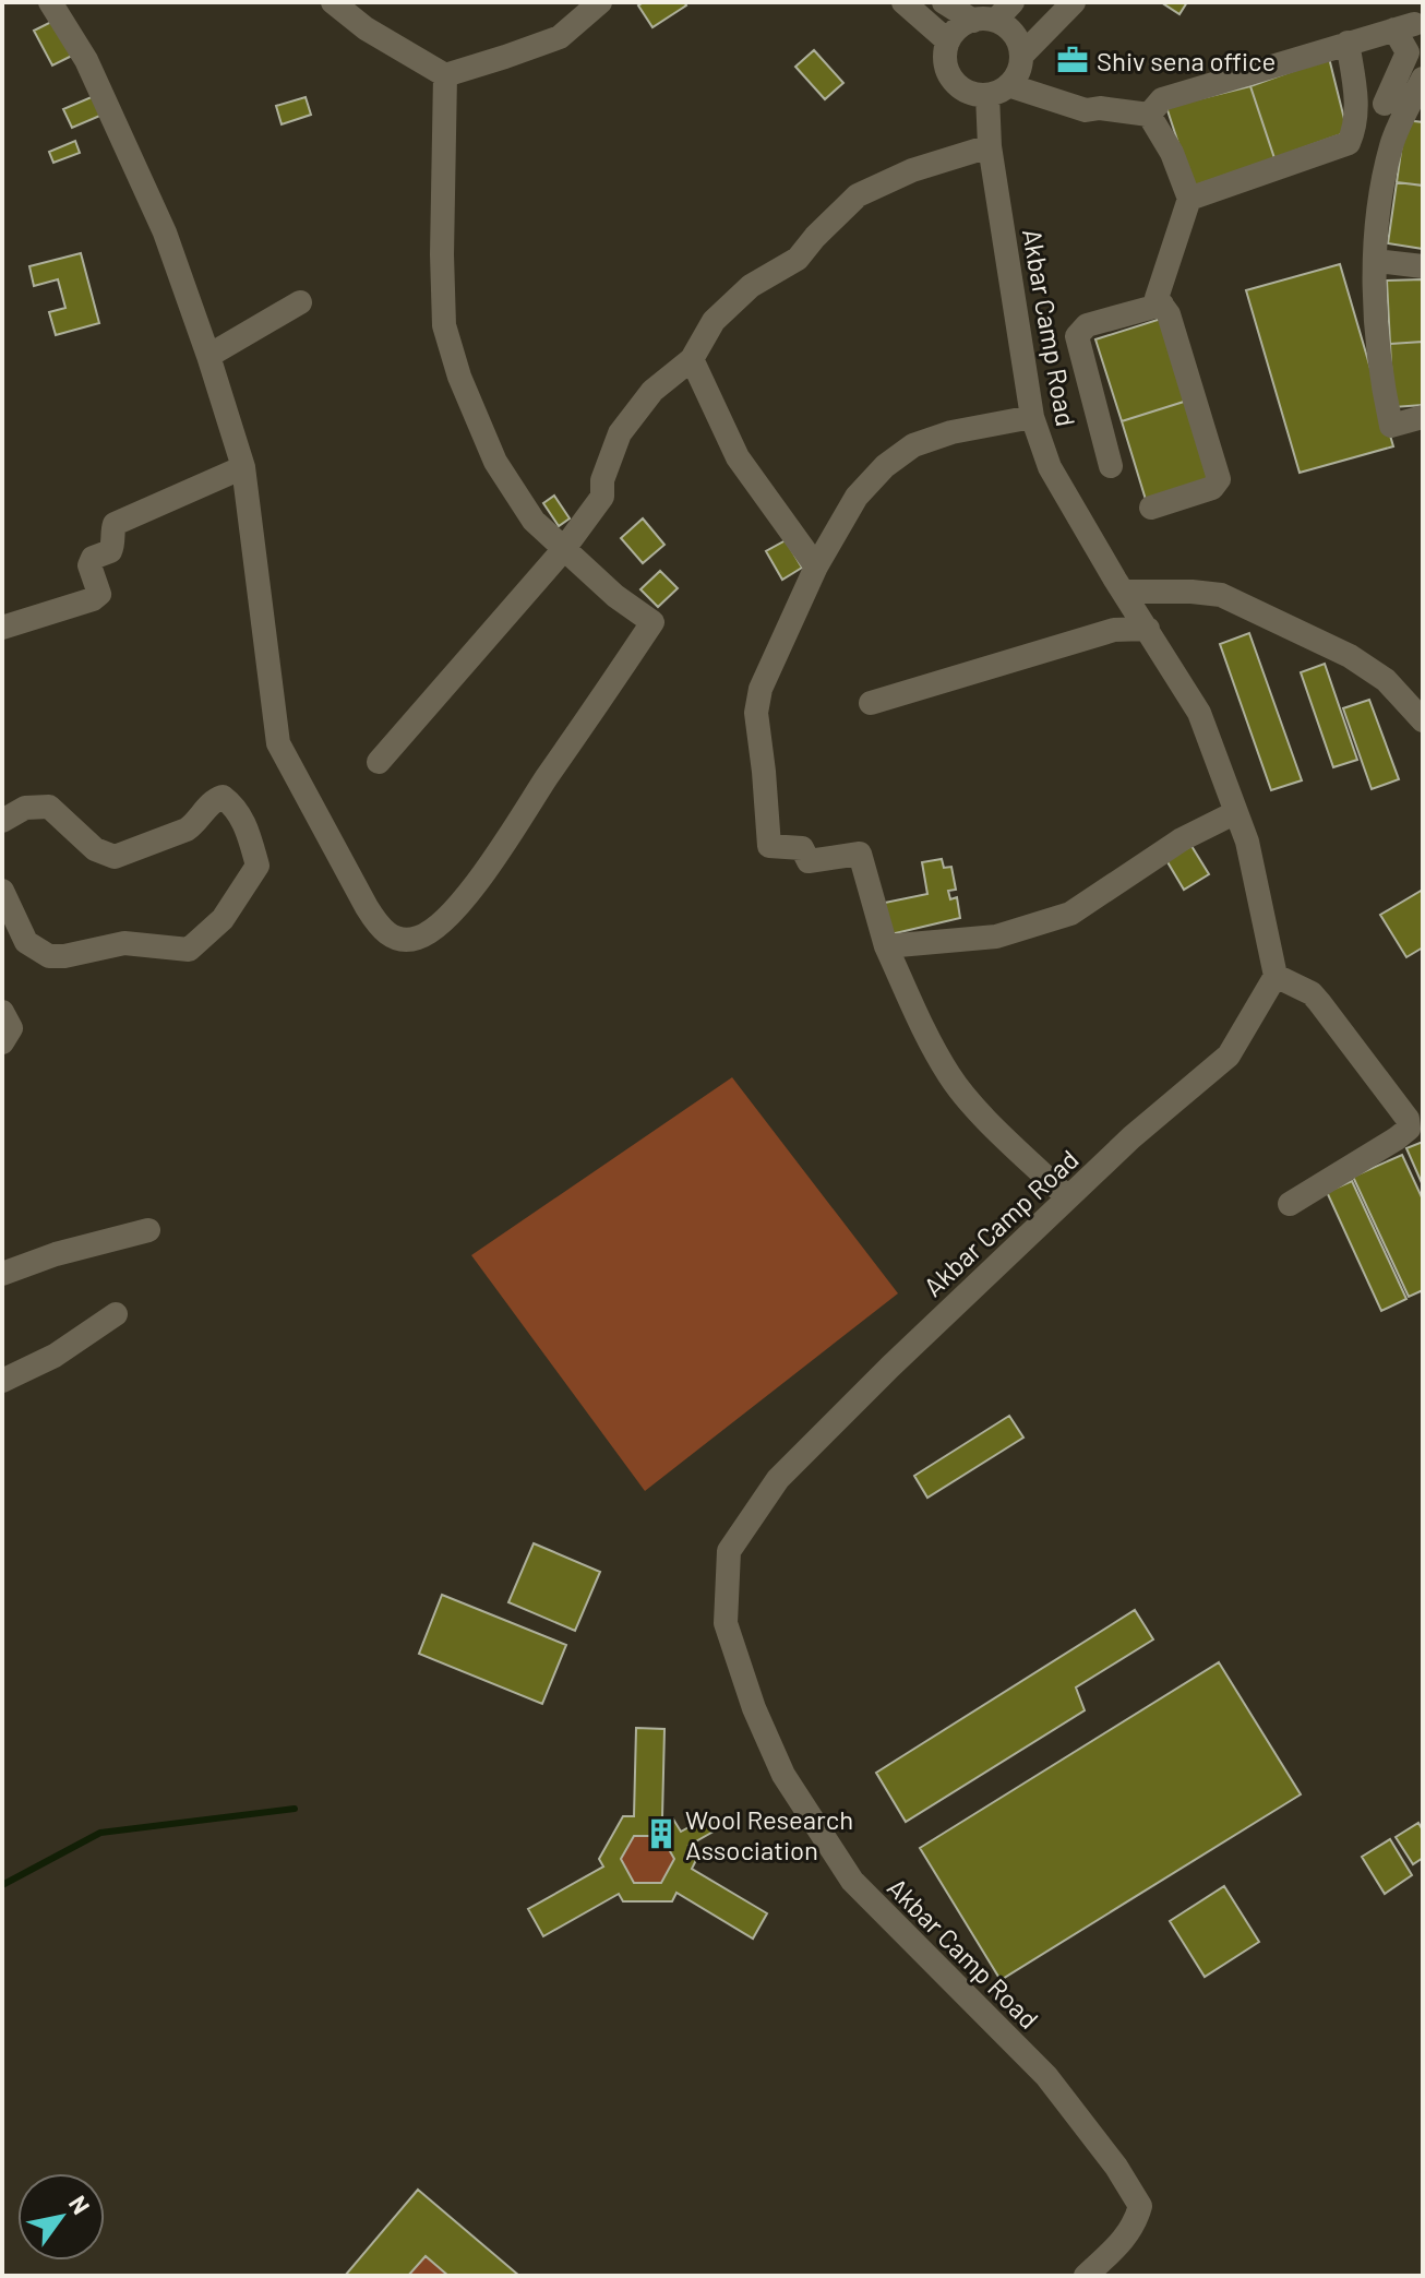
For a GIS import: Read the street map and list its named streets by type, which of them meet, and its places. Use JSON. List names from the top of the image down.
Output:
{
  "streets": {
    "street": ["Akbar Camp Road"]
  },
  "places": {
    "office": ["Shiv sena office"],
    "building": ["Wool Research Association"]
  },
  "north": "top right"
}
